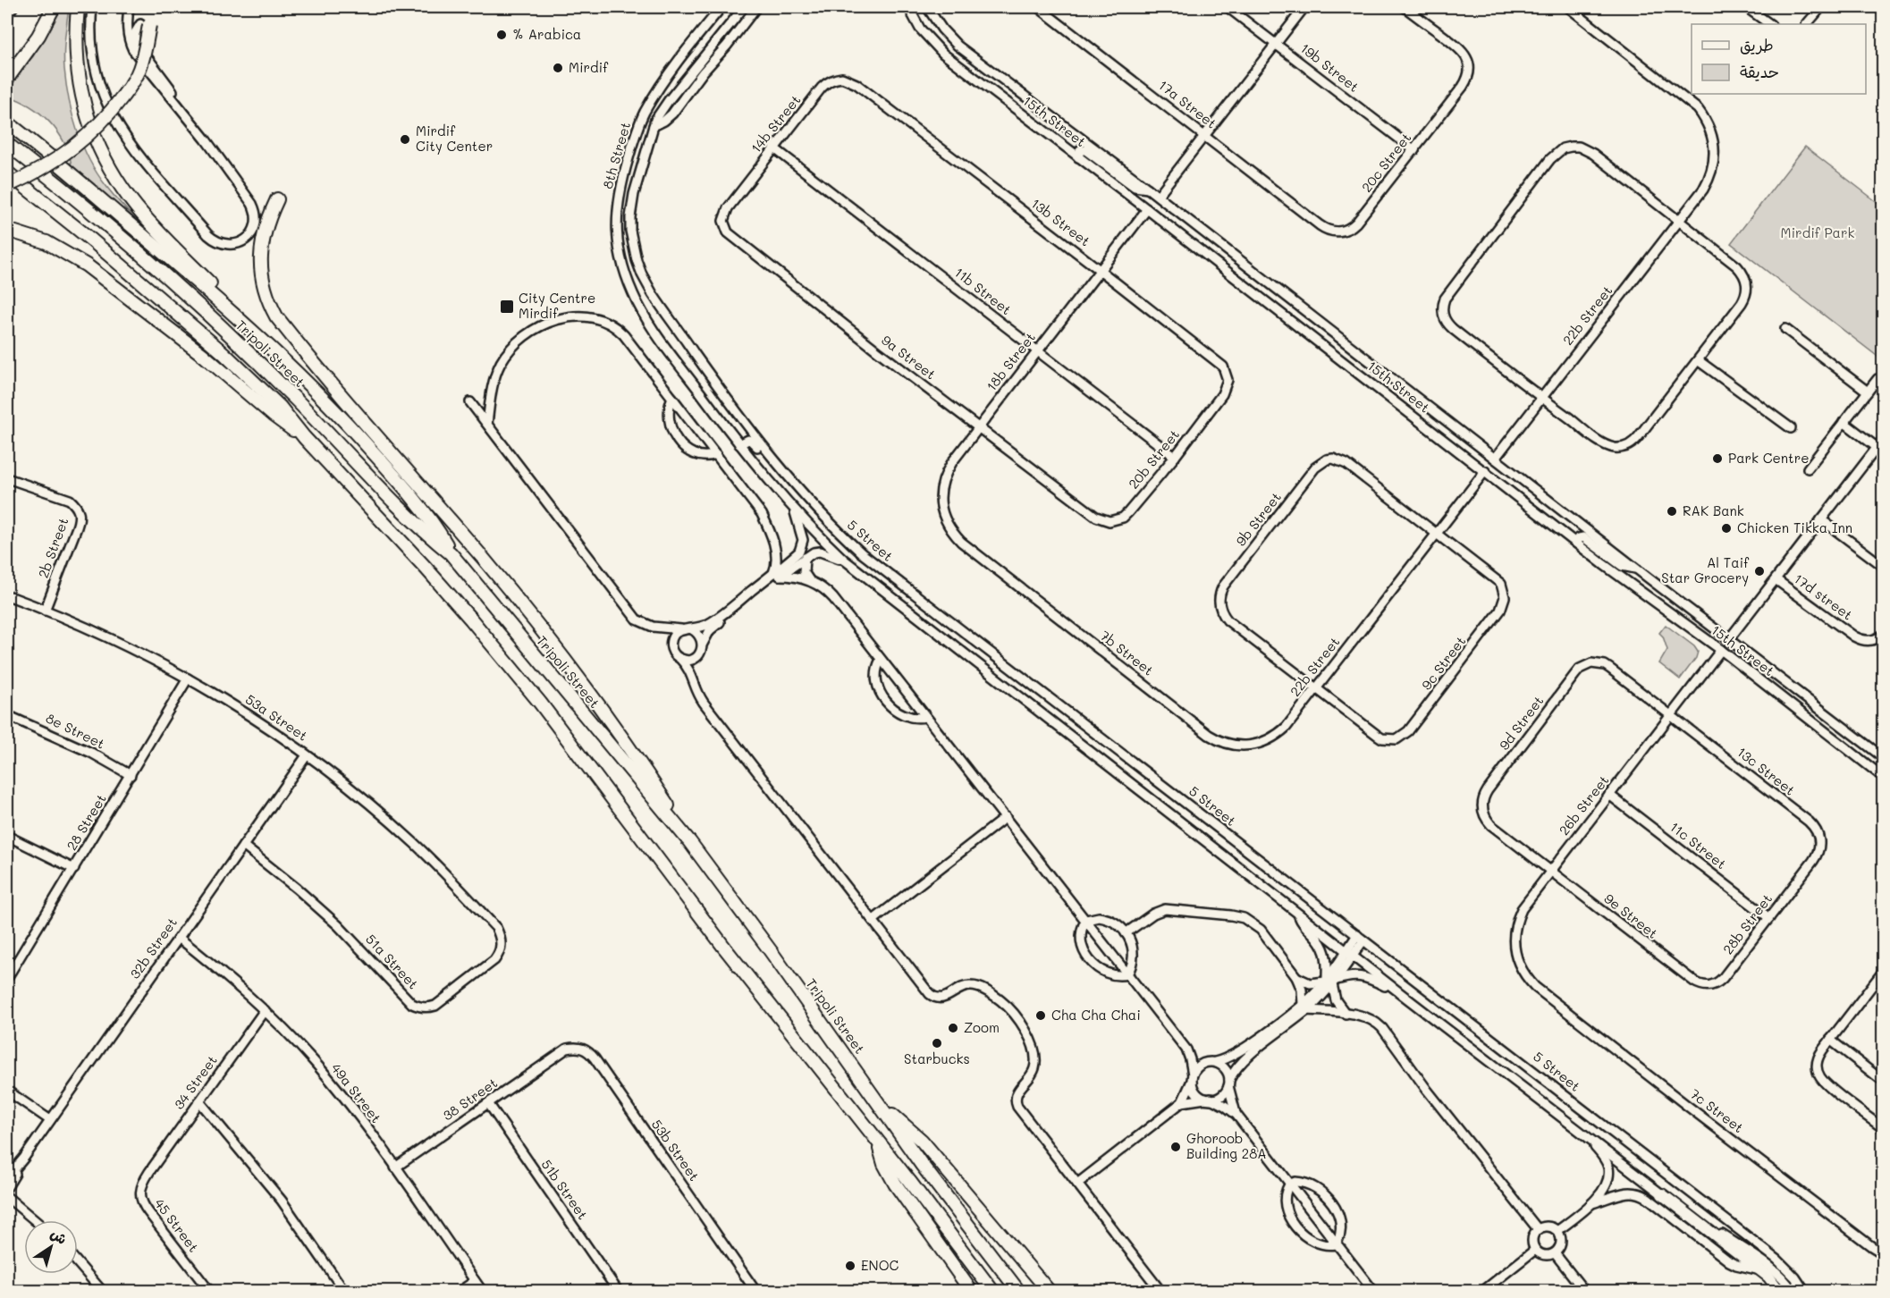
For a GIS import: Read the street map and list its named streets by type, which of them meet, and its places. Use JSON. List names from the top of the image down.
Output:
{
  "streets": {
    "highway": ["Tripoli Street"],
    "street": [
      "19b Street",
      "17a Street",
      "15th Street",
      "14b Street",
      "8th Street",
      "20c Street",
      "13b Street",
      "11b Street",
      "22b Street",
      "9a Street",
      "18b Street",
      "20b Street",
      "9b Street",
      "5 Street",
      "2b Street",
      "17d street",
      "7b Street",
      "9c Street",
      "53a Street",
      "9d Street",
      "8e Street",
      "13c Street",
      "26b Street",
      "28 Street",
      "11c Street",
      "9e Street",
      "28b Street",
      "32b Street",
      "51a Street",
      "34 Street",
      "49a Street",
      "38 Street",
      "7c Street",
      "53b Street",
      "51b Street",
      "45 Street"
    ]
  },
  "crossings": [
    ["19b Street", "20c Street"],
    ["17a Street", "20c Street"],
    ["15th Street", "22b Street"],
    ["15th Street", "18b Street"],
    ["15th Street", "26b Street"],
    ["14b Street", "13b Street"],
    ["14b Street", "11b Street"],
    ["14b Street", "9a Street"],
    ["8th Street", "5 Street"],
    ["13b Street", "18b Street"],
    ["13b Street", "20b Street"],
    ["11b Street", "18b Street"],
    ["11b Street", "20b Street"],
    ["22b Street", "9b Street"],
    ["22b Street", "7b Street"],
    ["22b Street", "9c Street"],
    ["9a Street", "18b Street"],
    ["9a Street", "20b Street"],
    ["18b Street", "7b Street"],
    ["9b Street", "9c Street"],
    ["2b Street", "53a Street"],
    ["53a Street", "28 Street"],
    ["53a Street", "32b Street"],
    ["53a Street", "51a Street"],
    ["9d Street", "13c Street"],
    ["9d Street", "26b Street"],
    ["9d Street", "9e Street"],
    ["8e Street", "28 Street"],
    ["13c Street", "26b Street"],
    ["13c Street", "28b Street"],
    ["26b Street", "11c Street"],
    ["26b Street", "9e Street"],
    ["26b Street", "7c Street"],
    ["11c Street", "28b Street"],
    ["9e Street", "28b Street"],
    ["32b Street", "51a Street"],
    ["32b Street", "49a Street"],
    ["34 Street", "49a Street"],
    ["34 Street", "45 Street"],
    ["49a Street", "38 Street"],
    ["38 Street", "53b Street"],
    ["38 Street", "51b Street"]
  ],
  "parks": ["Mirdif Park"],
  "places": {
    "other": [
      "% Arabica",
      "Mirdif",
      "Mirdif City Center",
      "Park Centre",
      "RAK Bank",
      "Chicken Tikka Inn",
      "Al Taif Star Grocery",
      "Cha Cha Chai",
      "Zoom",
      "Starbucks",
      "Ghoroob Building 28A",
      "ENOC"
    ],
    "transit": ["City Centre Mirdif"]
  },
  "legend": ["طريق", "حديقة"],
  "north": "top right"
}
